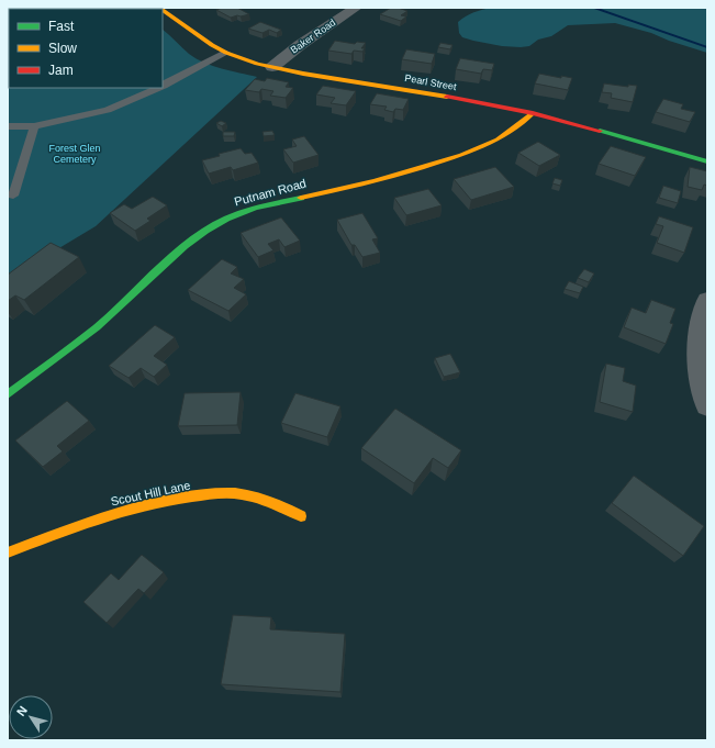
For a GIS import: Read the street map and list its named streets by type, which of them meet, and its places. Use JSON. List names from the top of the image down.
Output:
{
  "streets": {
    "street": [
      "Baker Road",
      "Pearl Street",
      "Putnam Road",
      "Scout Hill Lane"
    ]
  },
  "crossings": [
    ["Baker Road", "Pearl Street"],
    ["Pearl Street", "Putnam Road"]
  ],
  "parks": ["Forest Glen Cemetery"],
  "legend": ["Fast", "Slow", "Jam"],
  "north": "top left"
}
